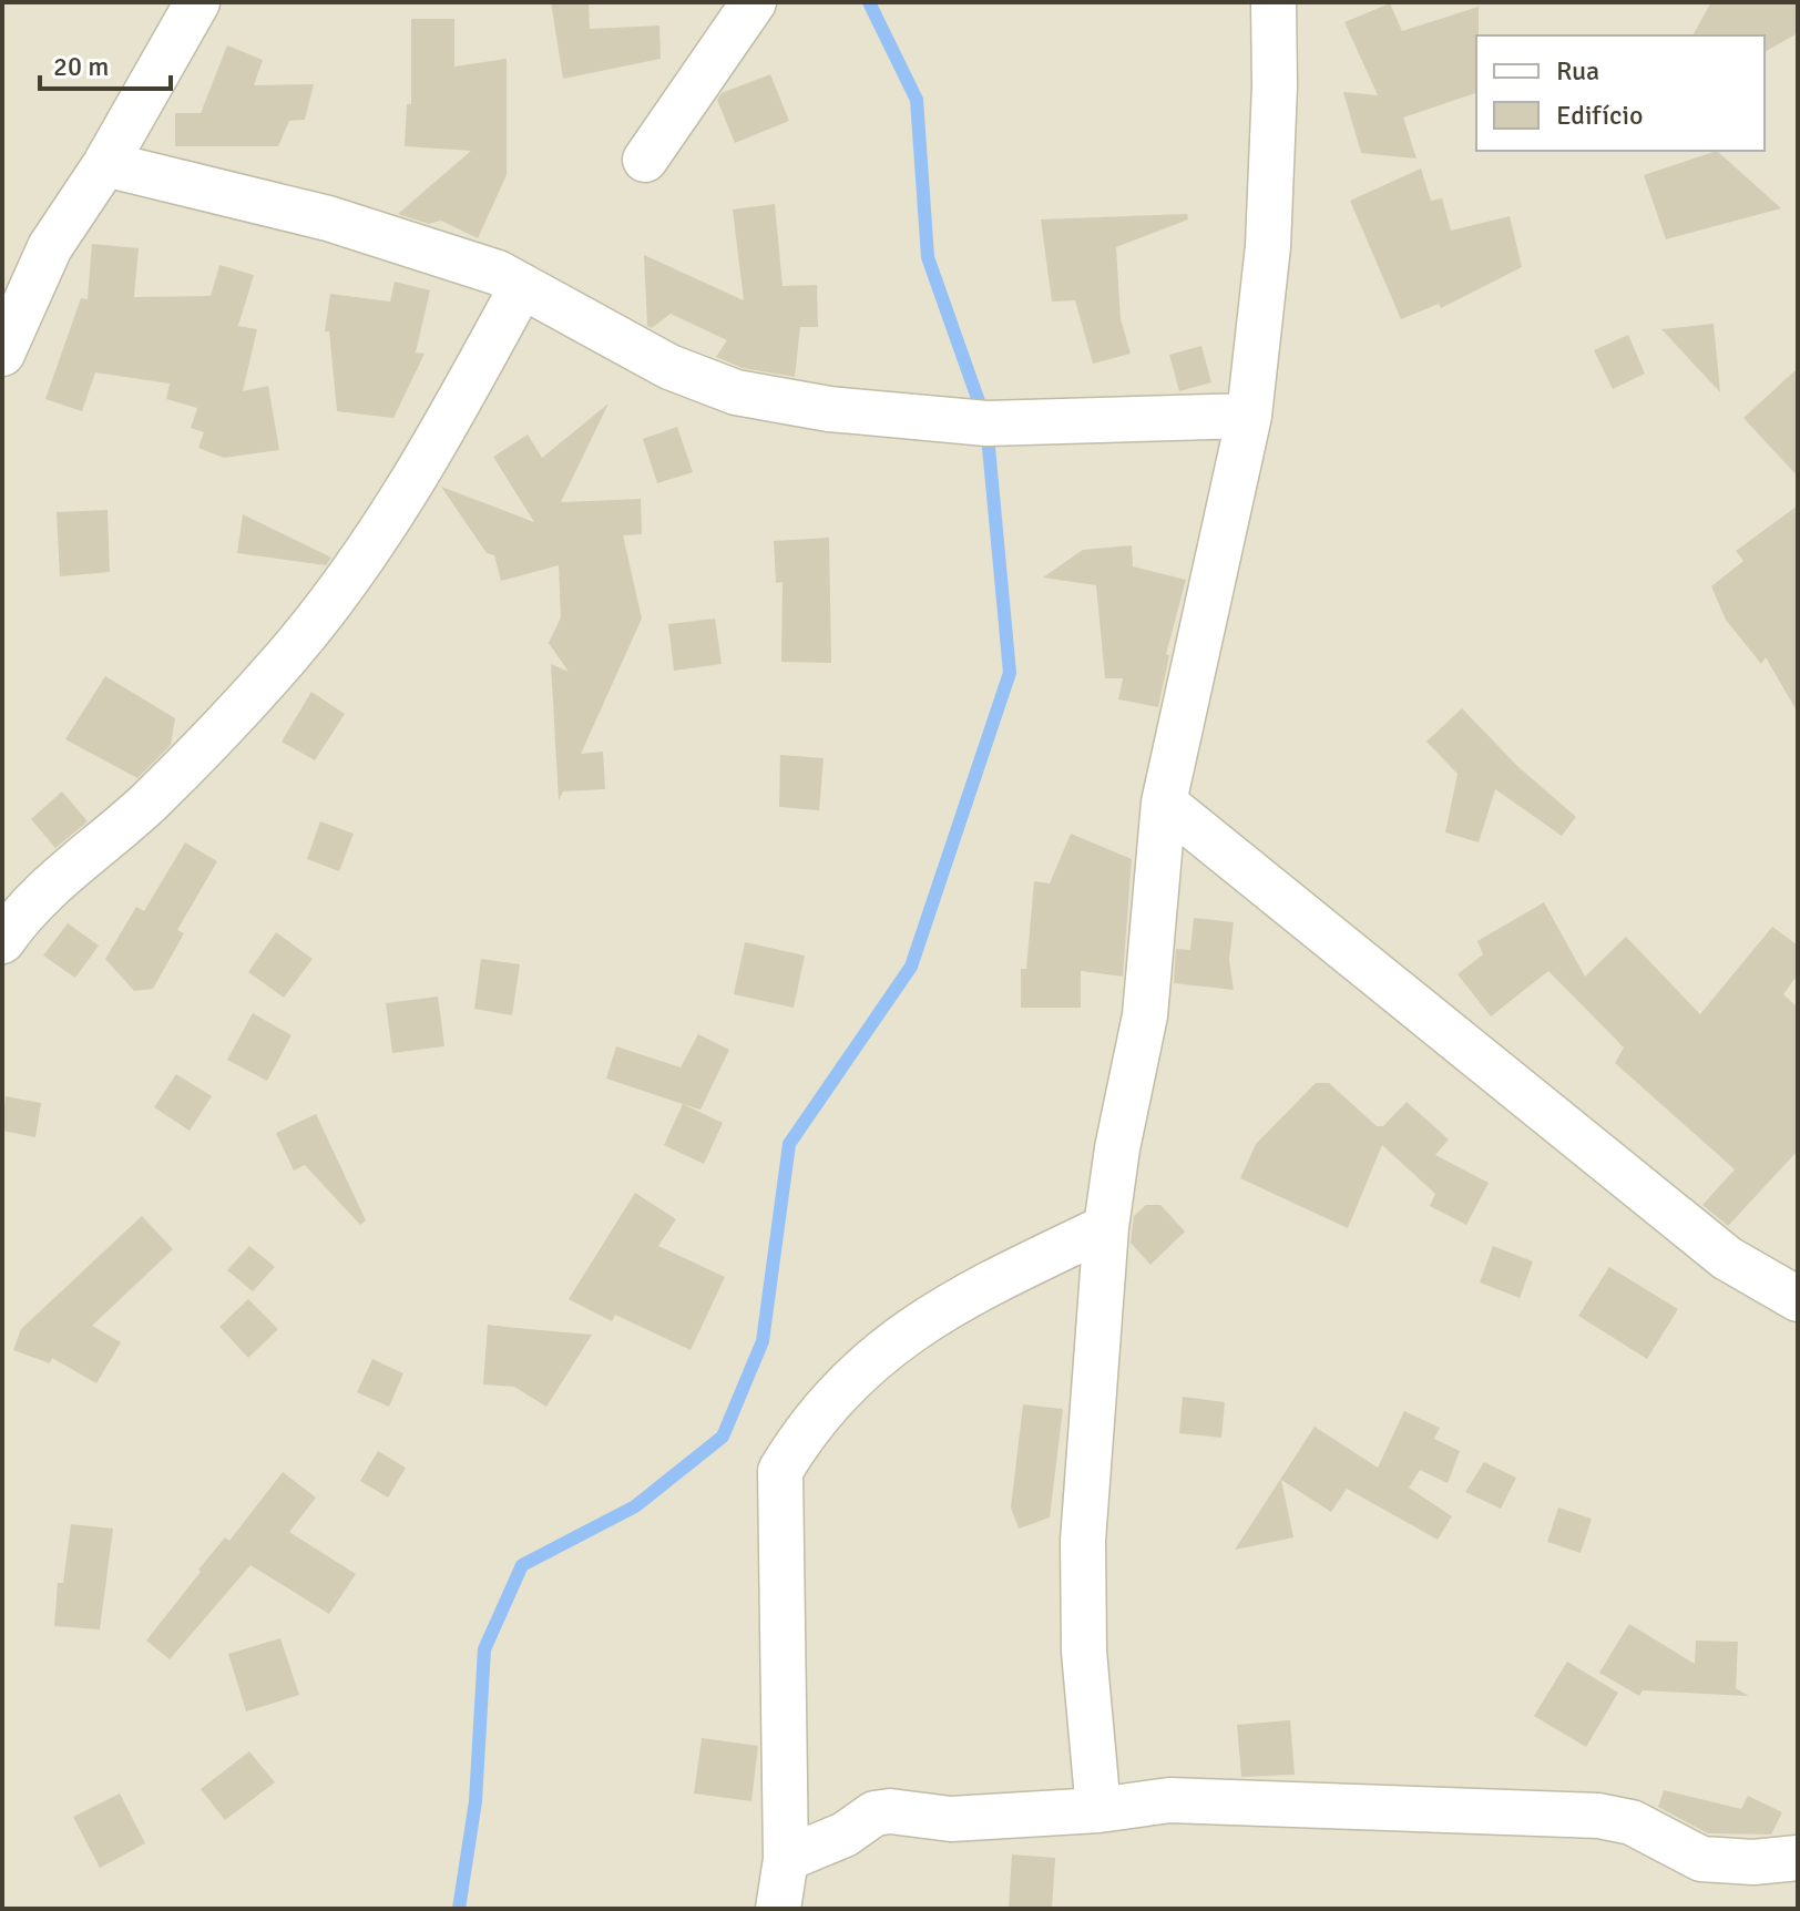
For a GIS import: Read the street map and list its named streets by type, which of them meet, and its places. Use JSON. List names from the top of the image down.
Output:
{
  "legend": ["Rua", "Edifício"],
  "scale_bar": "20 m"
}
